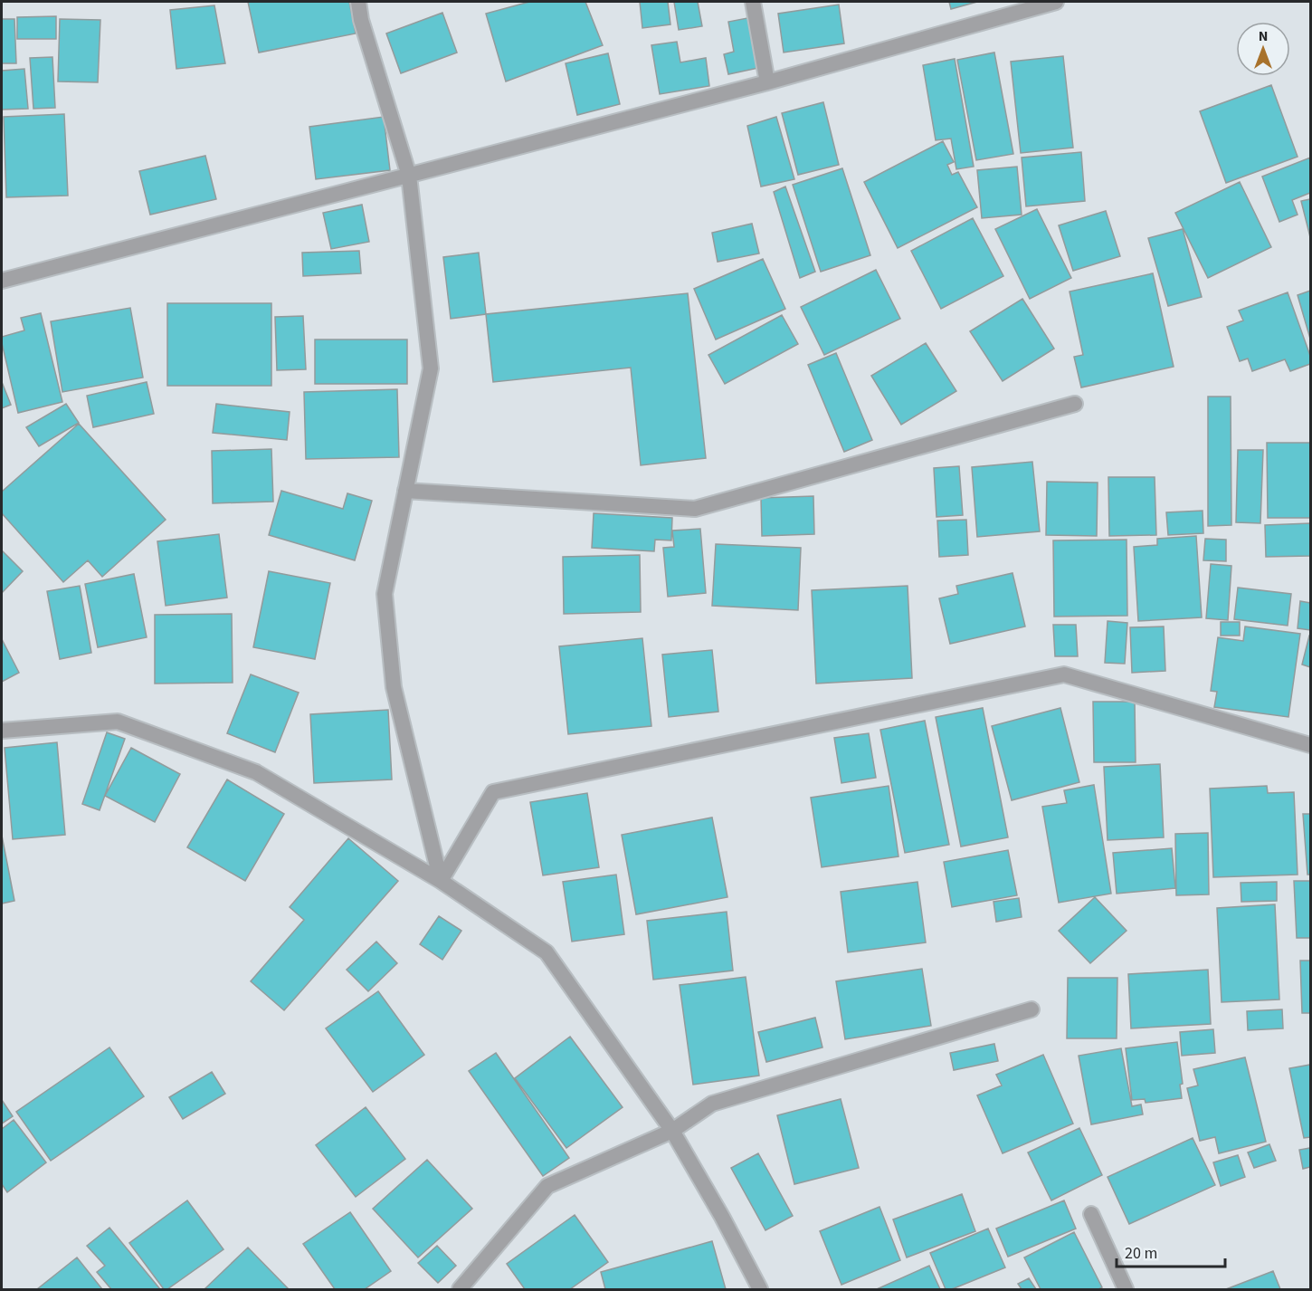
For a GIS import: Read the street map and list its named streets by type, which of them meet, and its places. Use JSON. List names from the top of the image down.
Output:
{
  "scale_bar": "20 m",
  "north": "top"
}
